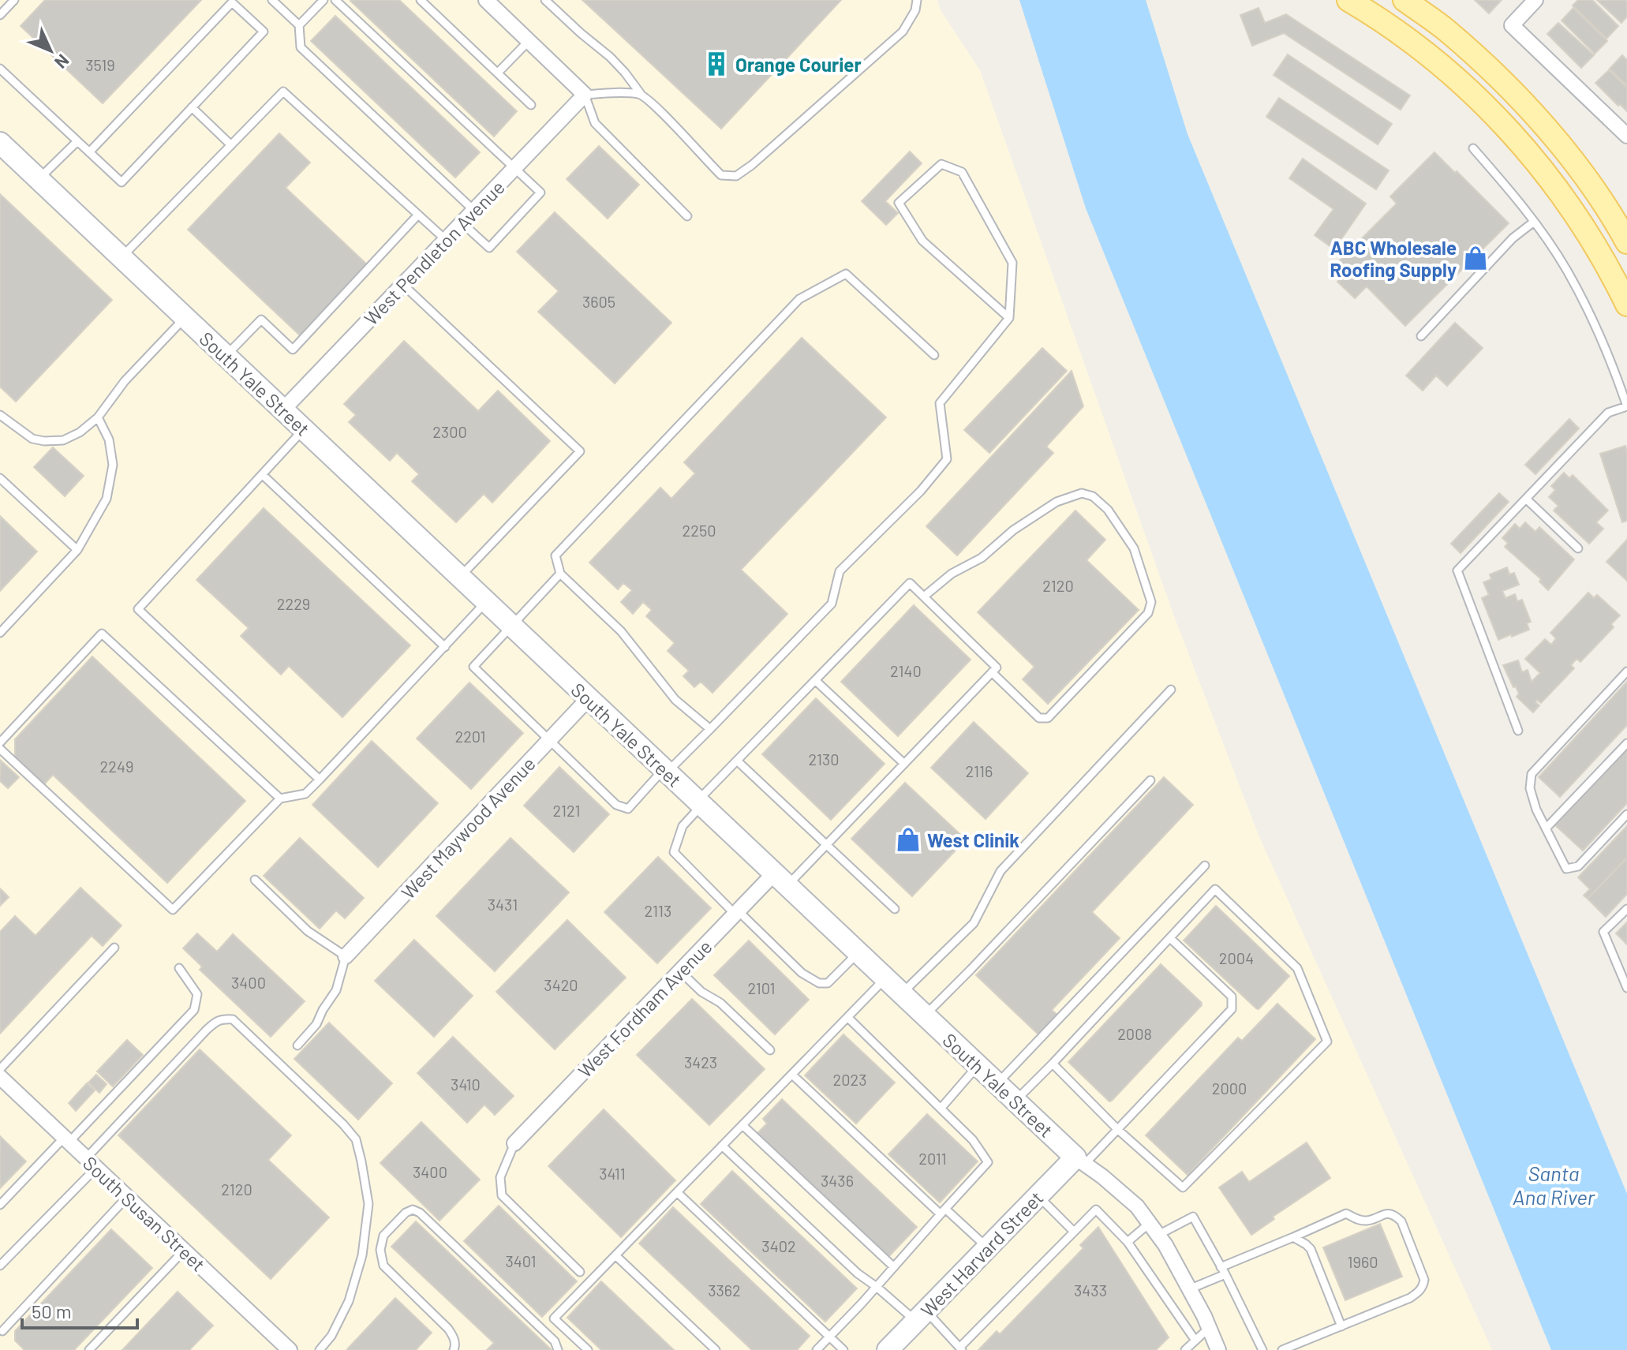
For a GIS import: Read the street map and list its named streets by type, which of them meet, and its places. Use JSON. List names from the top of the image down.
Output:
{
  "streets": {
    "street": [
      "West Pendleton Avenue",
      "South Yale Street",
      "West Maywood Avenue",
      "West Fordham Avenue",
      "South Susan Street",
      "West Harvard Street"
    ]
  },
  "crossings": [
    ["West Pendleton Avenue", "South Yale Street"],
    ["South Yale Street", "West Maywood Avenue"],
    ["South Yale Street", "West Fordham Avenue"],
    ["South Yale Street", "West Harvard Street"]
  ],
  "water": ["Santa Ana River"],
  "places": {
    "building": ["Orange Courier"],
    "shop": ["ABC Wholesale Roofing Supply", "West Clinik"]
  },
  "house_numbers": [
    "3519",
    "3605",
    "2300",
    "2250",
    "2120",
    "2229",
    "2140",
    "2201",
    "2130",
    "2249",
    "2116",
    "2121",
    "3431",
    "2113",
    "2004",
    "3400",
    "3420",
    "2101",
    "2008",
    "3423",
    "2023",
    "3410",
    "2000",
    "2011",
    "3400",
    "3411",
    "3436",
    "2120",
    "3402",
    "3401",
    "1960",
    "3362",
    "3433"
  ],
  "scale_bar": "50 m",
  "north": "bottom right"
}
